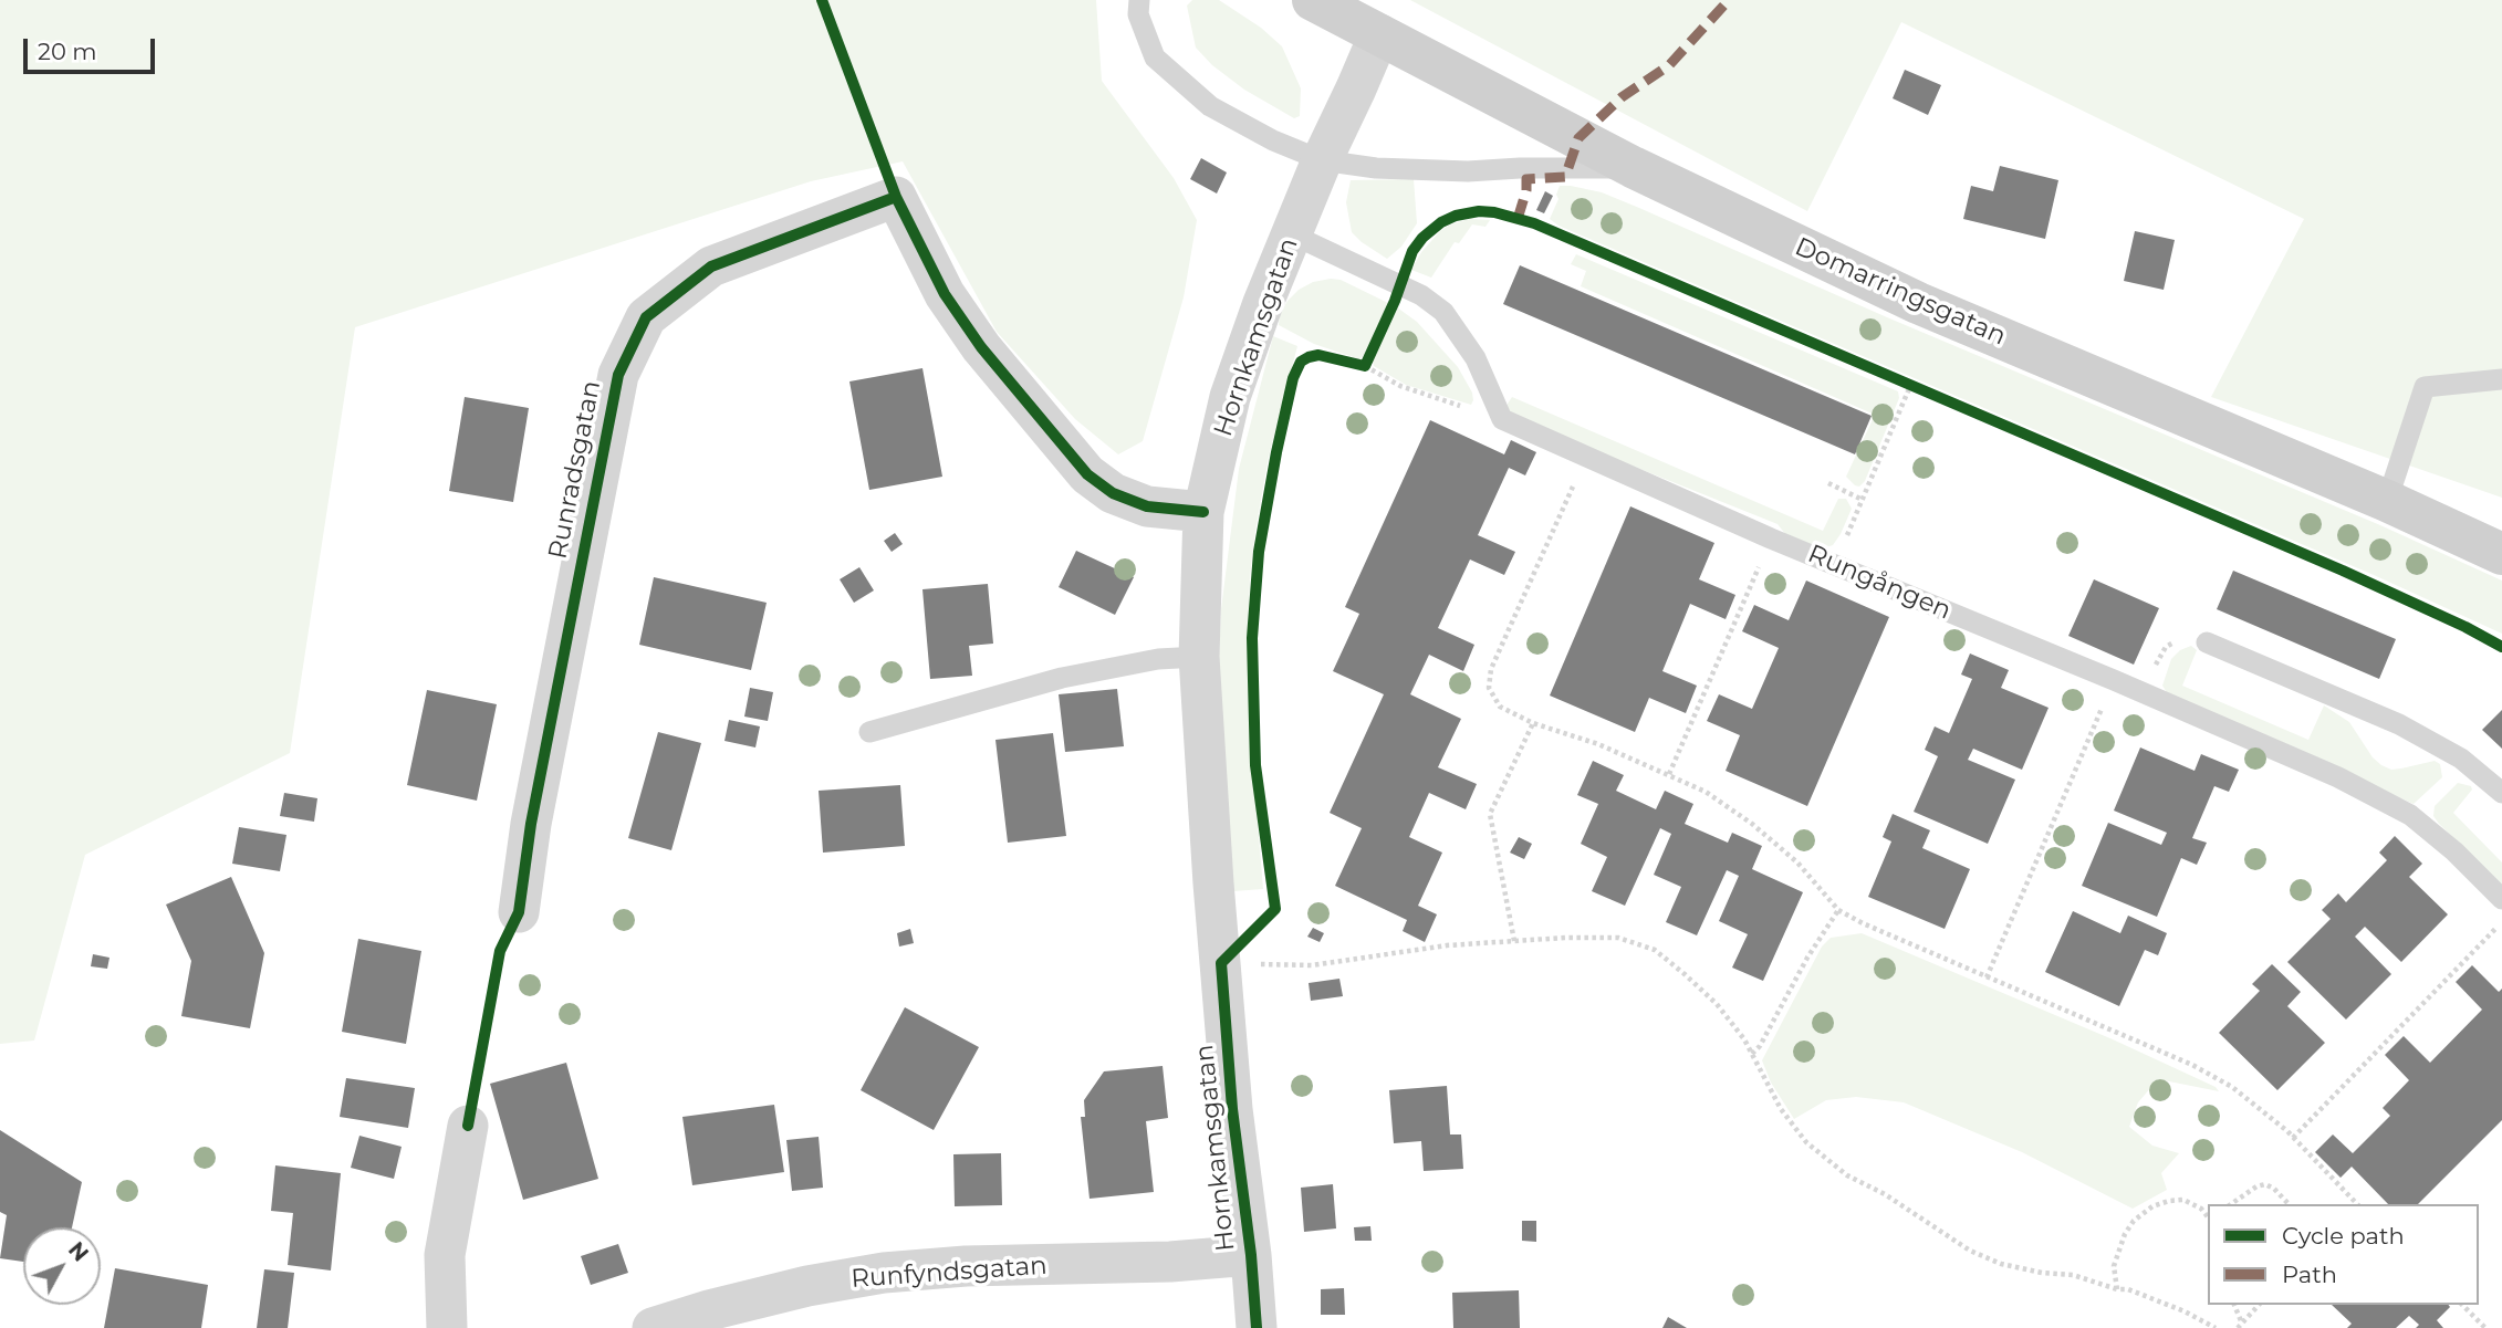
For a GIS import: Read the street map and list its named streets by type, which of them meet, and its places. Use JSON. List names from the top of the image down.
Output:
{
  "streets": {
    "street": [
      "Domarringsgatan",
      "Hornkamsgatan",
      "Runradsgatan",
      "Runfyndsgatan"
    ],
    "lane": ["Rungången"]
  },
  "crossings": [
    ["Domarringsgatan", "Hornkamsgatan"],
    ["Hornkamsgatan", "Runradsgatan"],
    ["Hornkamsgatan", "Runfyndsgatan"]
  ],
  "legend": ["Cycle path", "Path"],
  "scale_bar": "20 m",
  "north": "top right"
}
